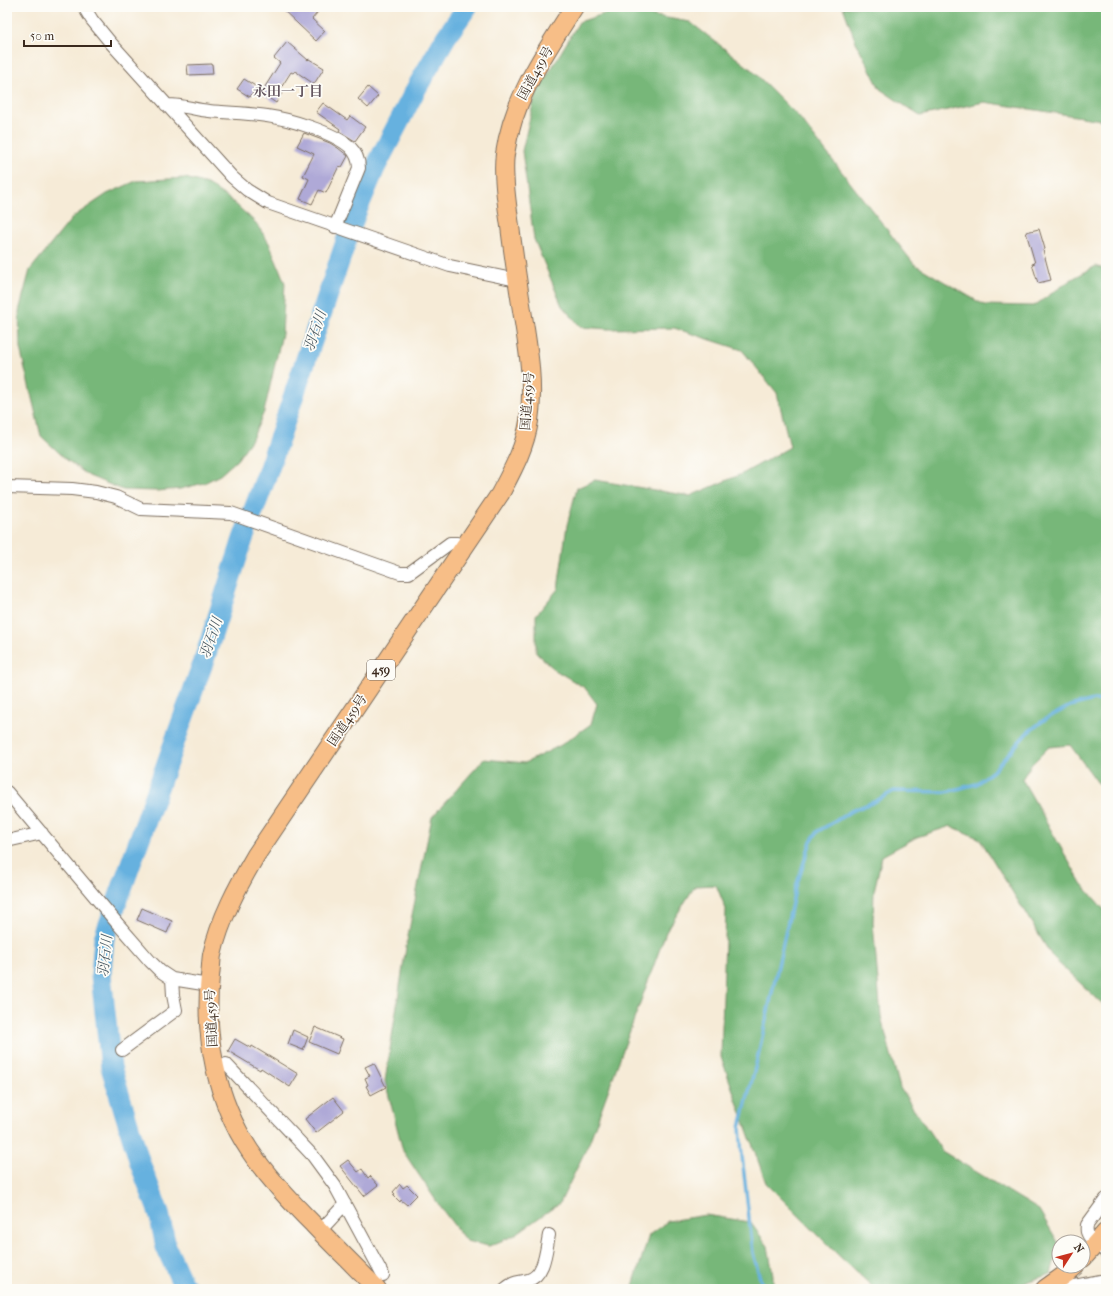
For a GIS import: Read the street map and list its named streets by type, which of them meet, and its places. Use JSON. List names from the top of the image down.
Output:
{
  "streets": {
    "highway": ["国道459号", "459"]
  },
  "districts": ["永田一丁目"],
  "water": ["羽石川"],
  "scale_bar": "50 m",
  "north": "top right"
}
